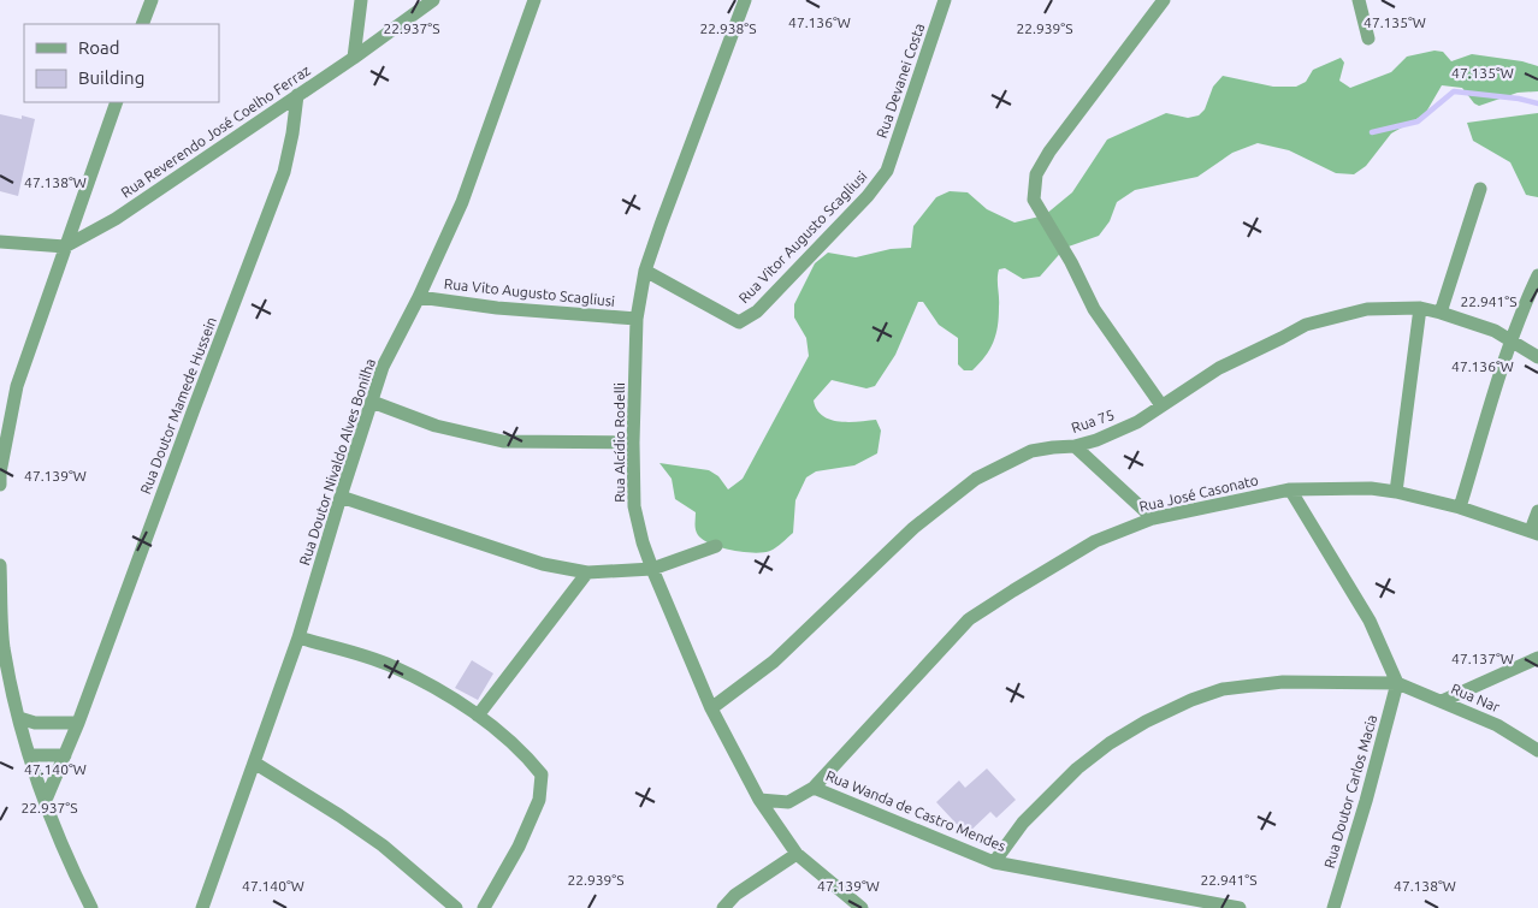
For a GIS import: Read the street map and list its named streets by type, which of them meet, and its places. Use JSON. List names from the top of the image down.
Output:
{
  "streets": {
    "street": [
      "Rua Devanei Costa",
      "Rua Reverendo José Coelho Ferraz",
      "Rua Vitor Augusto Scagliusi",
      "Rua Vito Augusto Scagliusi",
      "Rua Doutor Mamede Hussein",
      "Rua 75",
      "Rua Alcídio Rodelli",
      "Rua Doutor Nivaldo Alves Bonilha",
      "Rua José Casonato",
      "Rua Nar",
      "Rua Doutor Carlos Macia",
      "Rua Wanda de Castro Mendes"
    ]
  },
  "crossings": [
    ["Rua Devanei Costa", "Rua Vitor Augusto Scagliusi"],
    ["Rua Reverendo José Coelho Ferraz", "Rua Doutor Mamede Hussein"],
    ["Rua Vitor Augusto Scagliusi", "Rua Alcídio Rodelli"],
    ["Rua Vito Augusto Scagliusi", "Rua Alcídio Rodelli"],
    ["Rua Vito Augusto Scagliusi", "Rua Doutor Nivaldo Alves Bonilha"],
    ["Rua 75", "Rua Alcídio Rodelli"],
    ["Rua Alcídio Rodelli", "Rua Wanda de Castro Mendes"],
    ["Rua José Casonato", "Rua Wanda de Castro Mendes"],
    ["Rua Nar", "Rua Doutor Carlos Macia"]
  ],
  "legend": ["Road", "Building"],
  "coordinates": [
    "47.136°W",
    "47.135°W",
    "22.937°S",
    "22.938°S",
    "22.939°S",
    "47.138°W",
    "22.941°S",
    "47.139°W",
    "47.137°W",
    "47.140°W"
  ]
}
